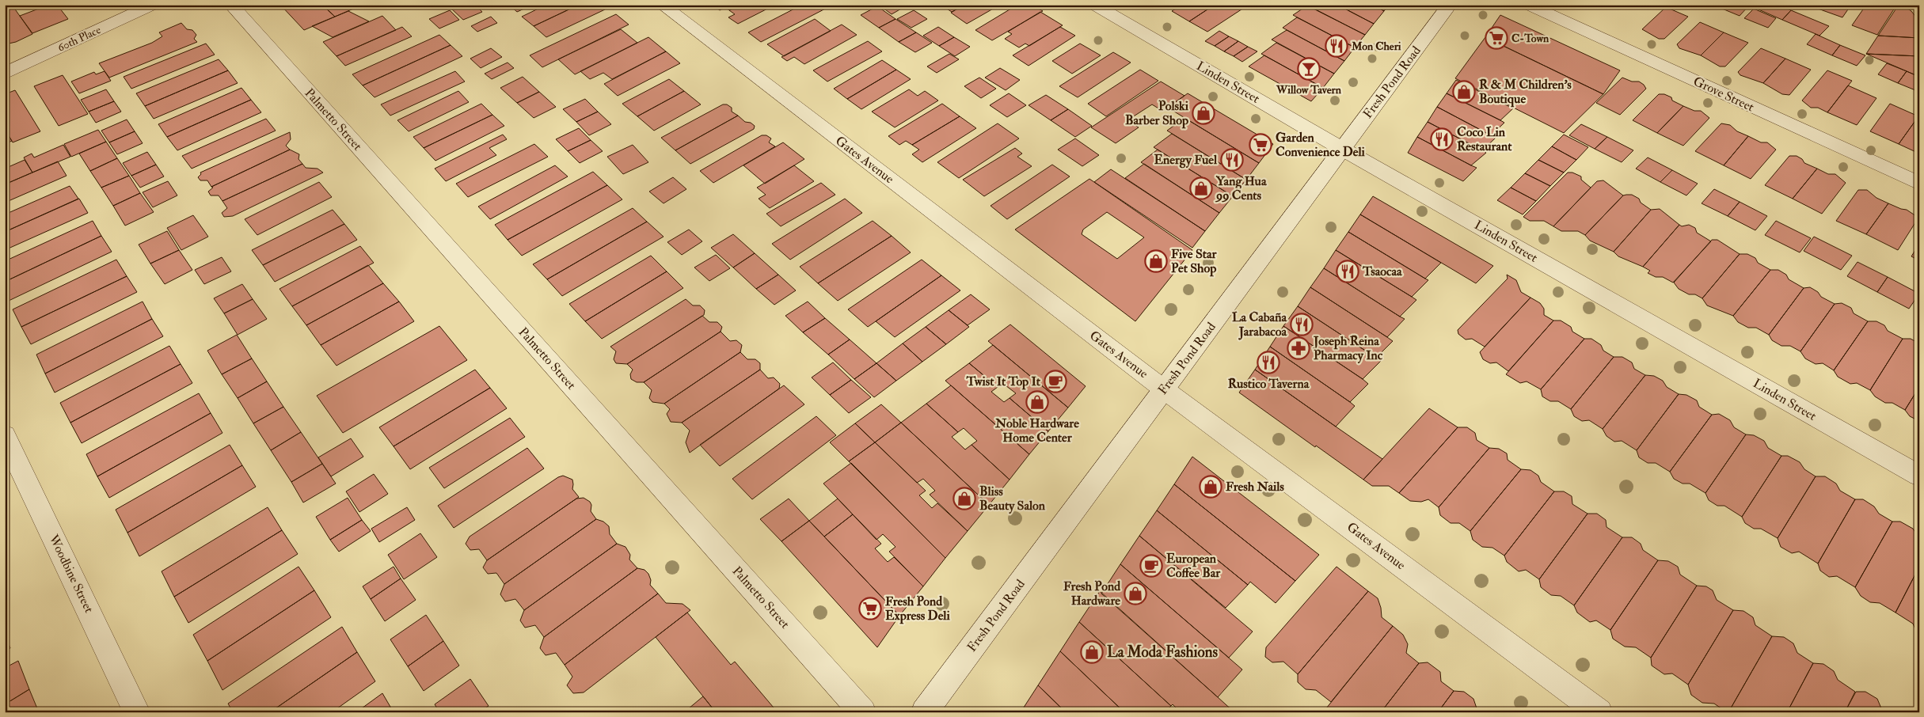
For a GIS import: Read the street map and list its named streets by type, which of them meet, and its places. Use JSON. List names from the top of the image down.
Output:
{
  "streets": {
    "street": [
      "60th Place",
      "Linden Street",
      "Fresh Pond Road",
      "Grove Street",
      "Palmetto Street",
      "Gates Avenue",
      "Woodbine Street"
    ]
  },
  "crossings": [
    ["Linden Street", "Fresh Pond Road"],
    ["Fresh Pond Road", "Gates Avenue"]
  ],
  "places": {
    "supermarket": ["C-Town", "Garden Convenience Deli", "Fresh Pond Express Deli"],
    "restaurant": [
      "Mon Cheri",
      "Coco Lin Restaurant",
      "Energy Fuel",
      "Tsaocaa",
      "La Cabaña Jarabacoa",
      "Rustico Taverna"
    ],
    "bar": ["Willow Tavern"],
    "shop": [
      "R & M Children's Boutique",
      "Polski Barber Shop",
      "Yang Hua 99 Cents",
      "Five Star Pet Shop",
      "Noble Hardware Home Center",
      "Fresh Nails",
      "Bliss Beauty Salon",
      "Fresh Pond Hardware",
      "La Moda Fashions"
    ],
    "pharmacy": ["Joseph Reina Pharmacy Inc"],
    "cafe": ["Twist It Top It", "European Coffee Bar"]
  }
}
